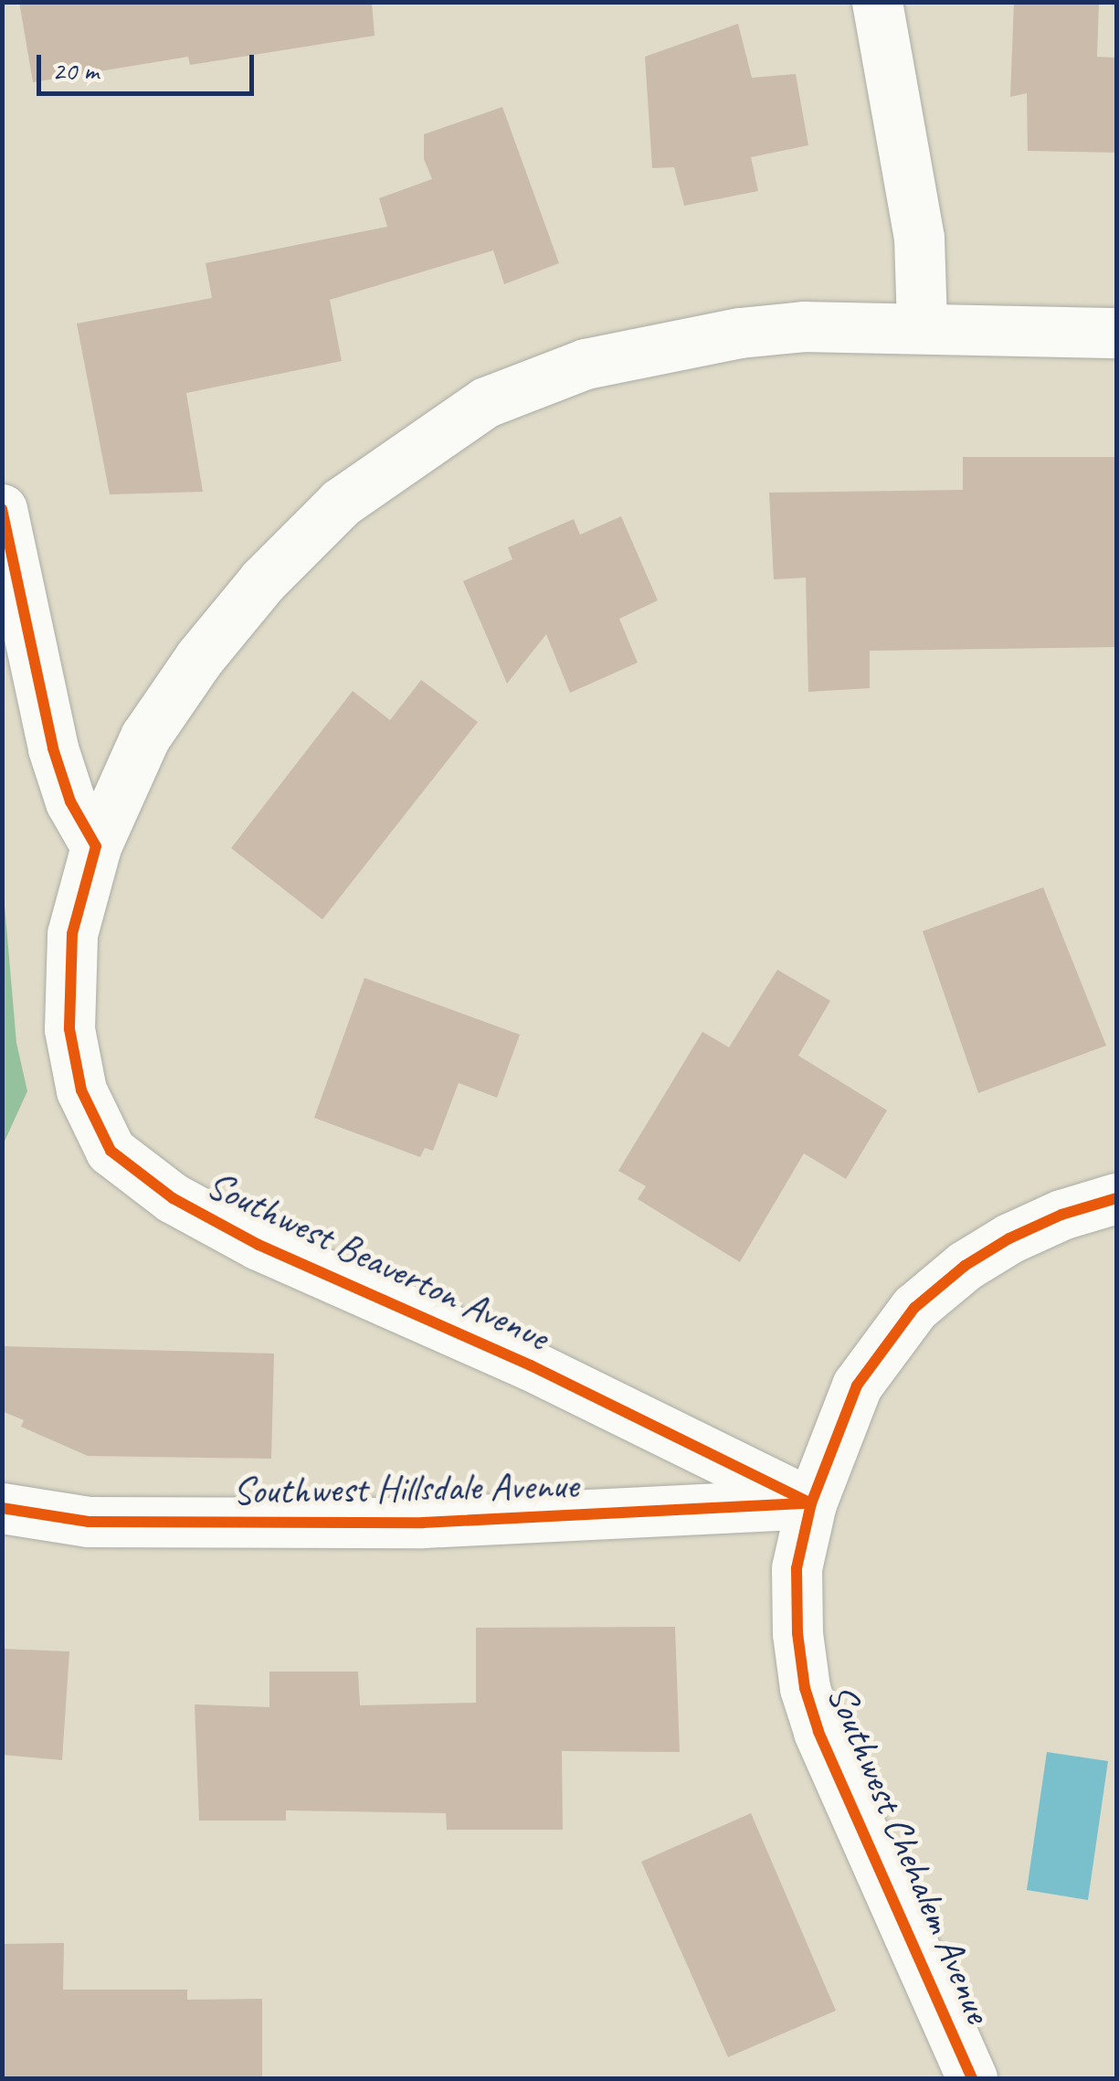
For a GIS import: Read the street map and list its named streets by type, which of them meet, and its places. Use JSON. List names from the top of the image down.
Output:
{
  "streets": {
    "street": ["Southwest Beaverton Avenue", "Southwest Hillsdale Avenue", "Southwest Chehalem Avenue"]
  },
  "crossings": [
    ["Southwest Beaverton Avenue", "Southwest Hillsdale Avenue"],
    ["Southwest Beaverton Avenue", "Southwest Chehalem Avenue"],
    ["Southwest Hillsdale Avenue", "Southwest Chehalem Avenue"]
  ],
  "scale_bar": "20 m"
}
